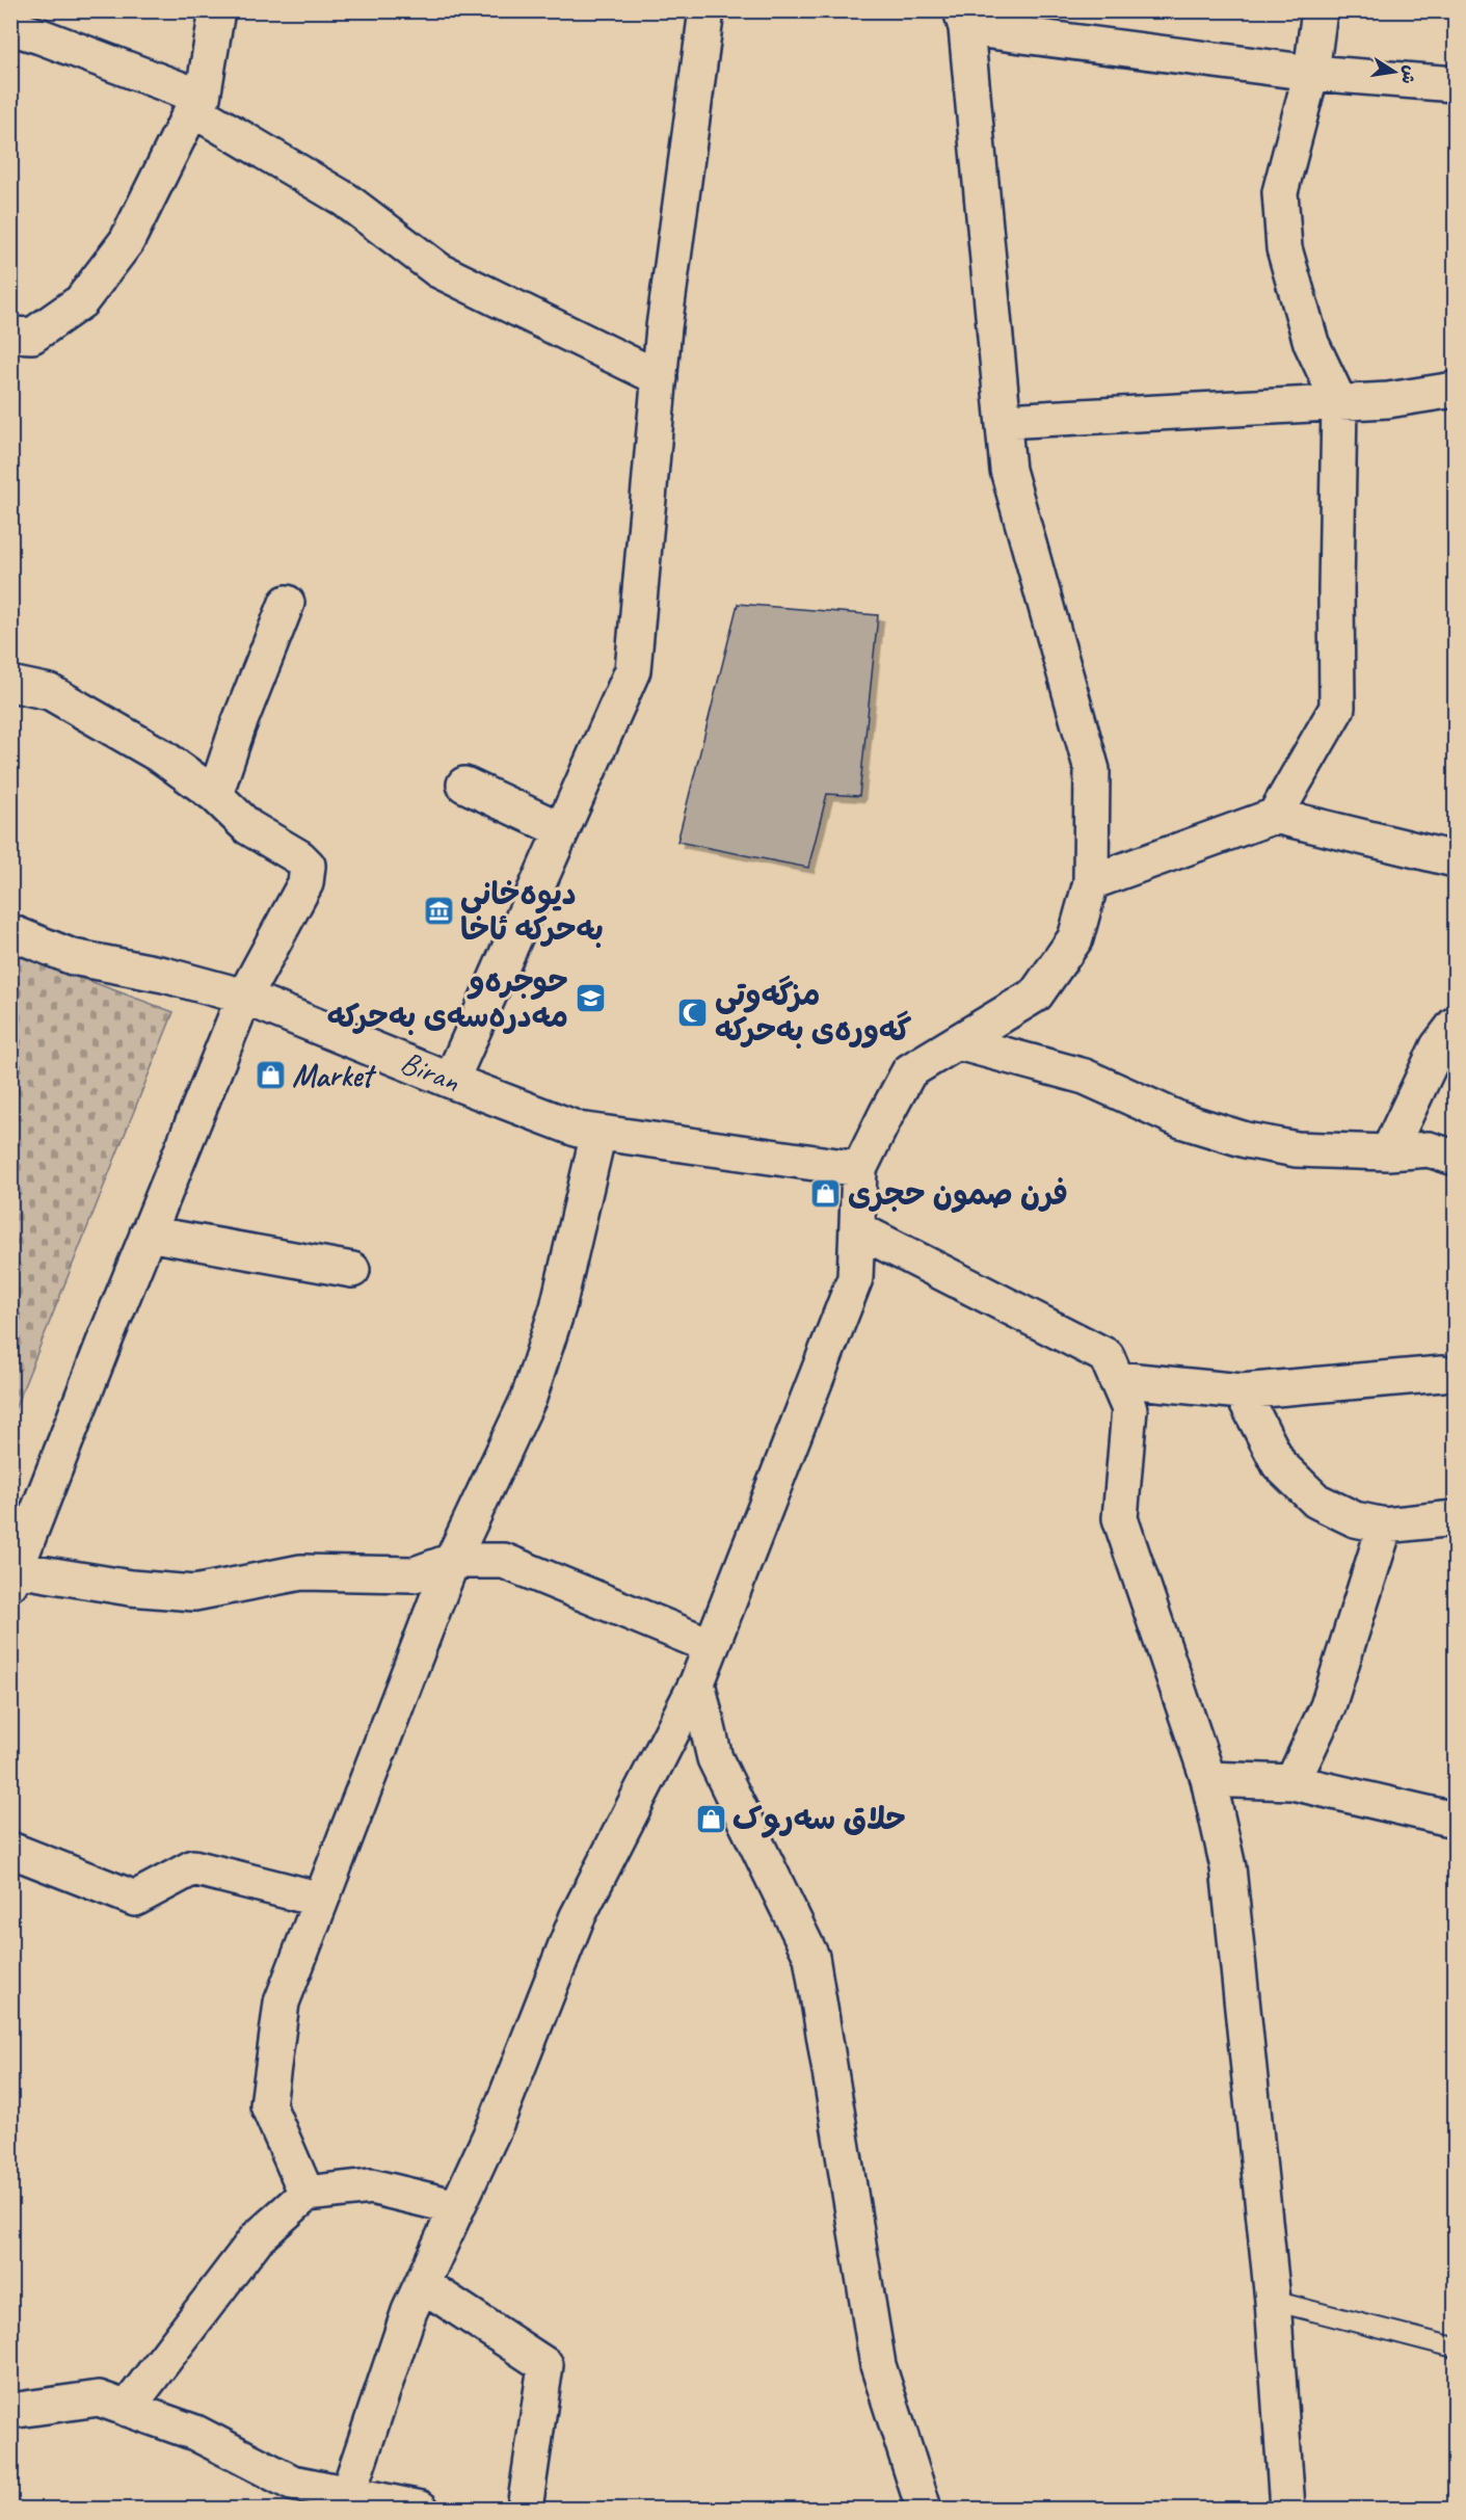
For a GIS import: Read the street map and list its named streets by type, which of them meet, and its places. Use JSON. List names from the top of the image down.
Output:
{
  "streets": {
    "street": ["Biran"]
  },
  "places": {
    "museum": ["دیوەخانی بەحرکە ئاخا"],
    "school or university": ["حوجره‌و مه‌دره‌سه‌ی به‌حرکه"],
    "mosque": ["مزگەوتی گەورەی بەحرکە"],
    "shop": ["Market", "فرن صمون حجری", "حلاق سەروک"]
  },
  "north": "right"
}
